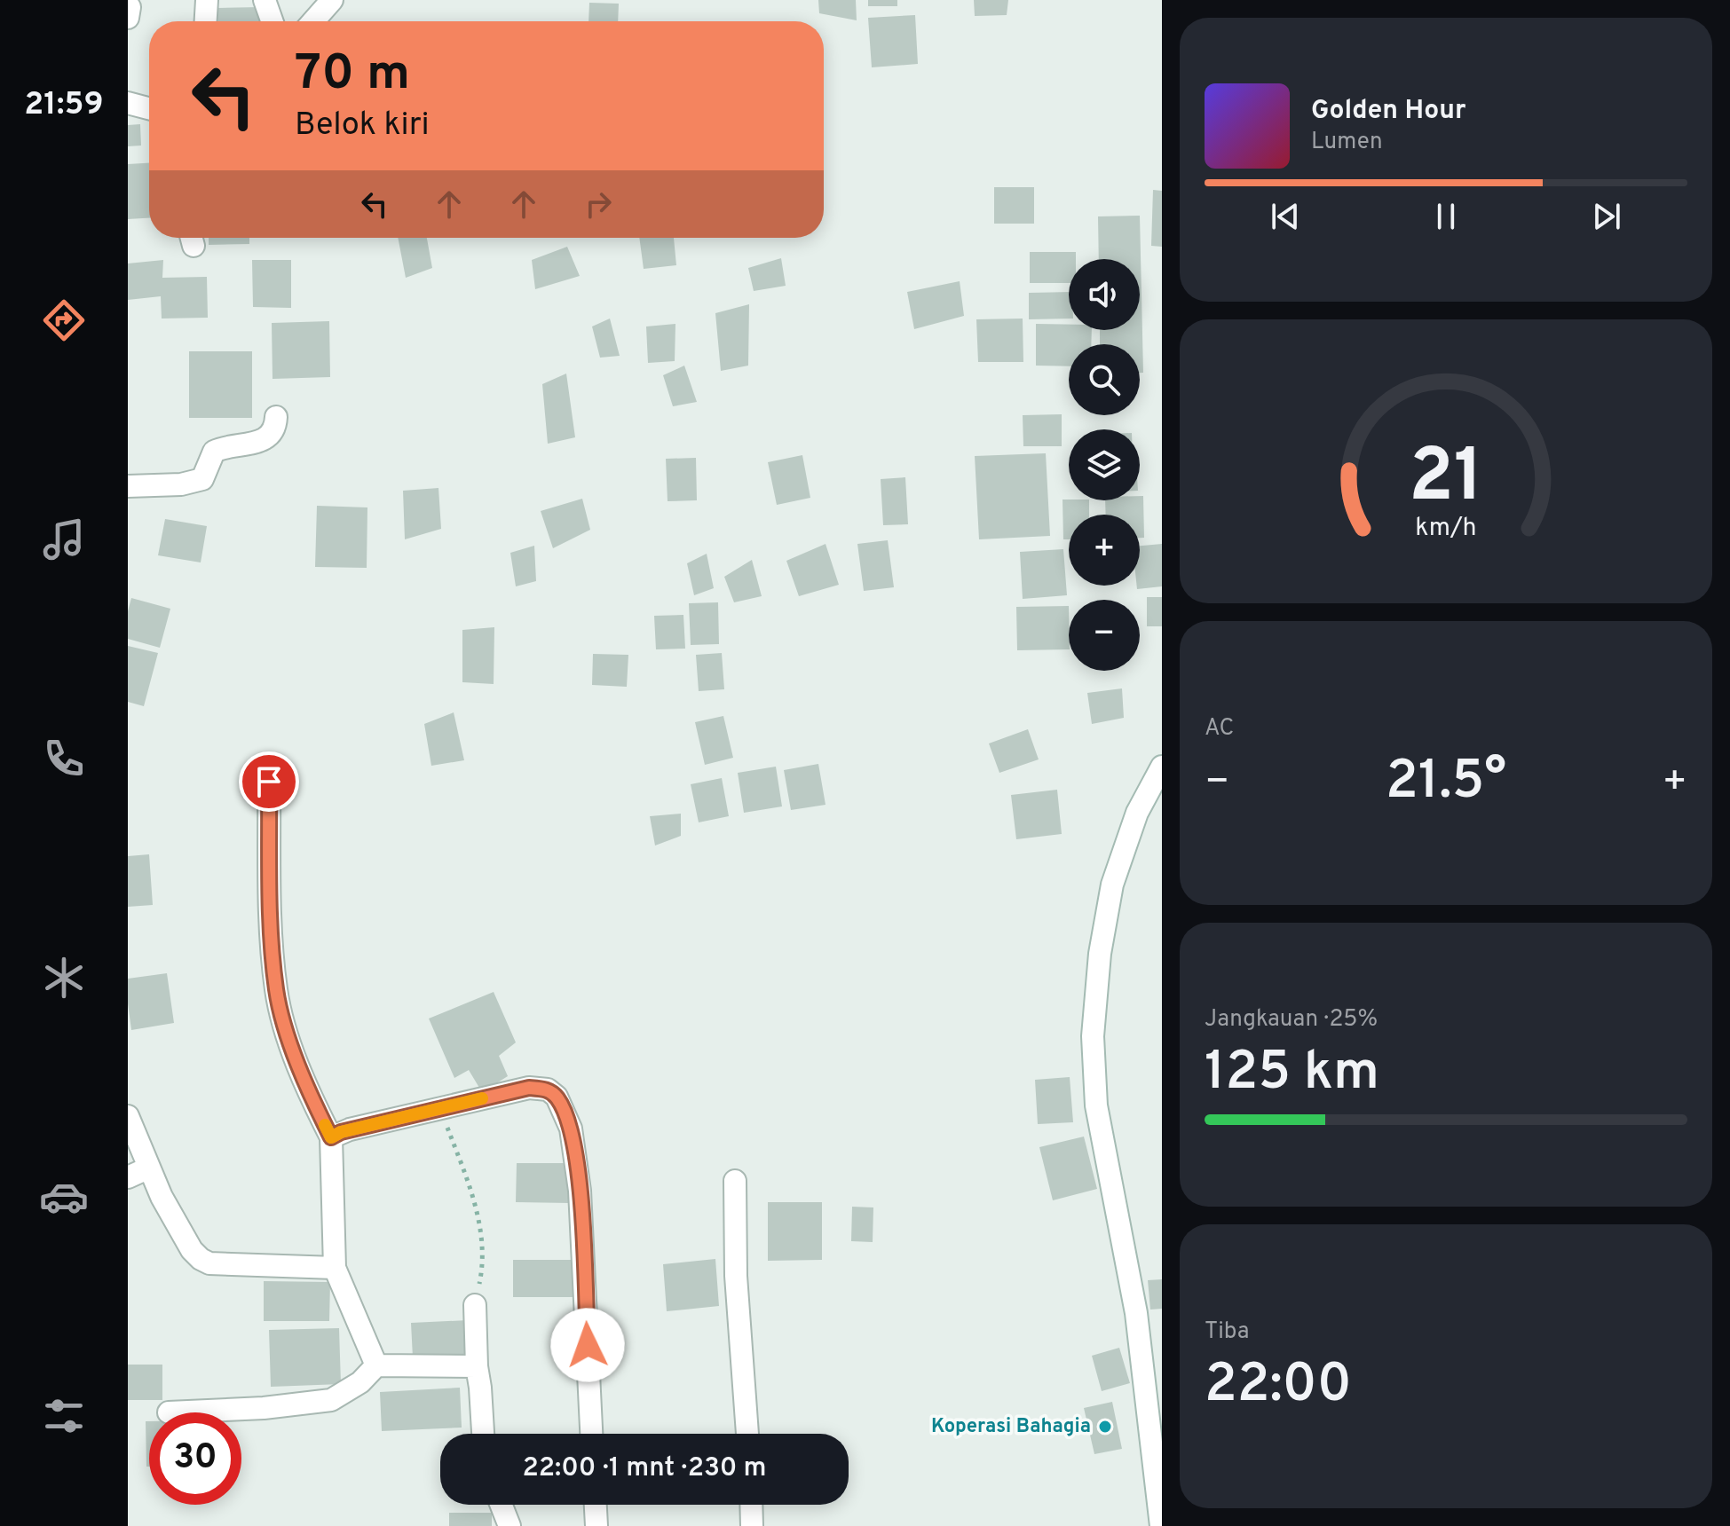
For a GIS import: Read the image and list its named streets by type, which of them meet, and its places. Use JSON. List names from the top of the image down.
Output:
{
  "places": ["Koperasi Bahagia"],
  "page": {
    "tabs": "21:59",
    "turn": ["70 m", "Belok kiri"],
    "song": ["Golden Hour", "Lumen"],
    "map_buttons": ["+", "−"],
    "tile": [
      "AC",
      ["Jangkauan · 25%", "125 km"],
      ["Tiba", "22:00"]
    ],
    "heat": ["−", "21.5°", "+"],
    "limit": "30",
    "trip": "22:00 · 1 mnt · 230 m",
    "gauge": ["21", "km/h"]
  }
}
